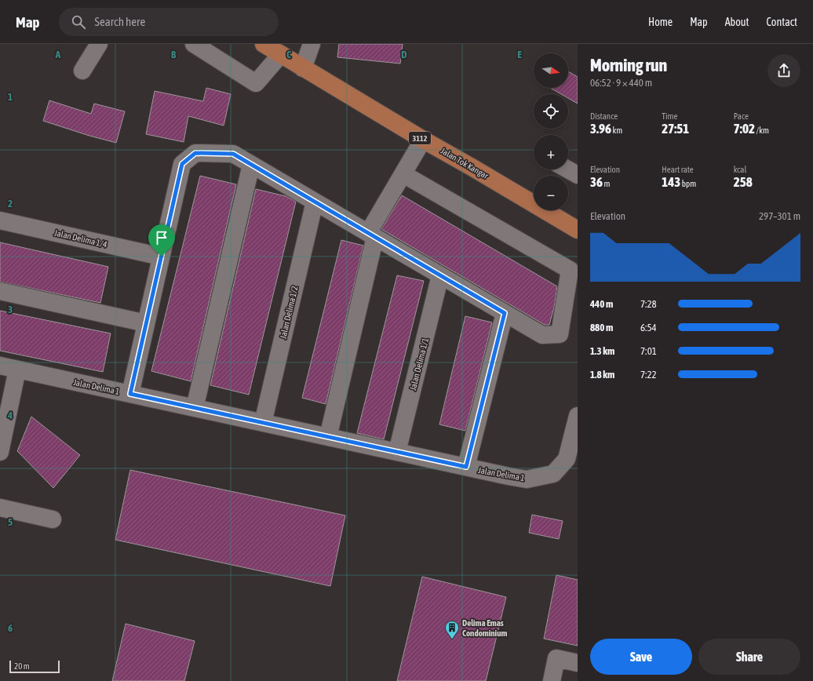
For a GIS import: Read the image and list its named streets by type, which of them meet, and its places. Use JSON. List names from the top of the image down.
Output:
{
  "streets": {
    "main road": ["3112", "Jalan Tok Kangar"],
    "street": [
      "Jalan Delima 1/4",
      "Jalan Delima 1/2",
      "Jalan Delima 1/1",
      "Jalan Delima 1"
    ]
  },
  "crossings": [
    ["Jalan Delima 1/2", "Jalan Delima 1"],
    ["Jalan Delima 1/1", "Jalan Delima 1"]
  ],
  "places": {
    "building": ["Delima Emas Condominium"]
  },
  "scale_bar": "20 m",
  "north": "right",
  "page": {
    "header": "Map",
    "search": "Search here",
    "nav": [
      "Home",
      "Map",
      "About",
      "Contact"
    ],
    "heading": ["Morning run", "06:52 · 9 × 440 m"],
    "map_buttons": ["+", "−"],
    "stats": [
      ["Distance", "3.96 km"],
      ["Time", "27:51"],
      ["Pace", "7:02 /km"],
      ["Elevation", "36 m"],
      ["Heart rate", "143 bpm"],
      ["kcal", "258"]
    ],
    "chart": ["Elevation", "297–301 m"],
    "list": [
      {
        "name": "440 m",
        "note": "7:28"
      },
      {
        "name": "880 m",
        "note": "6:54"
      },
      {
        "name": "1.3 km",
        "note": "7:01"
      },
      {
        "name": "1.8 km",
        "note": "7:22"
      }
    ],
    "buttons": ["Save", "Share"],
    "scale": "20 m"
  },
  "grid": {
    "columns": [
      "A",
      "B",
      "C",
      "D",
      "E"
    ],
    "rows": [
      "1",
      "2",
      "3",
      "4",
      "5",
      "6"
    ]
  }
}
